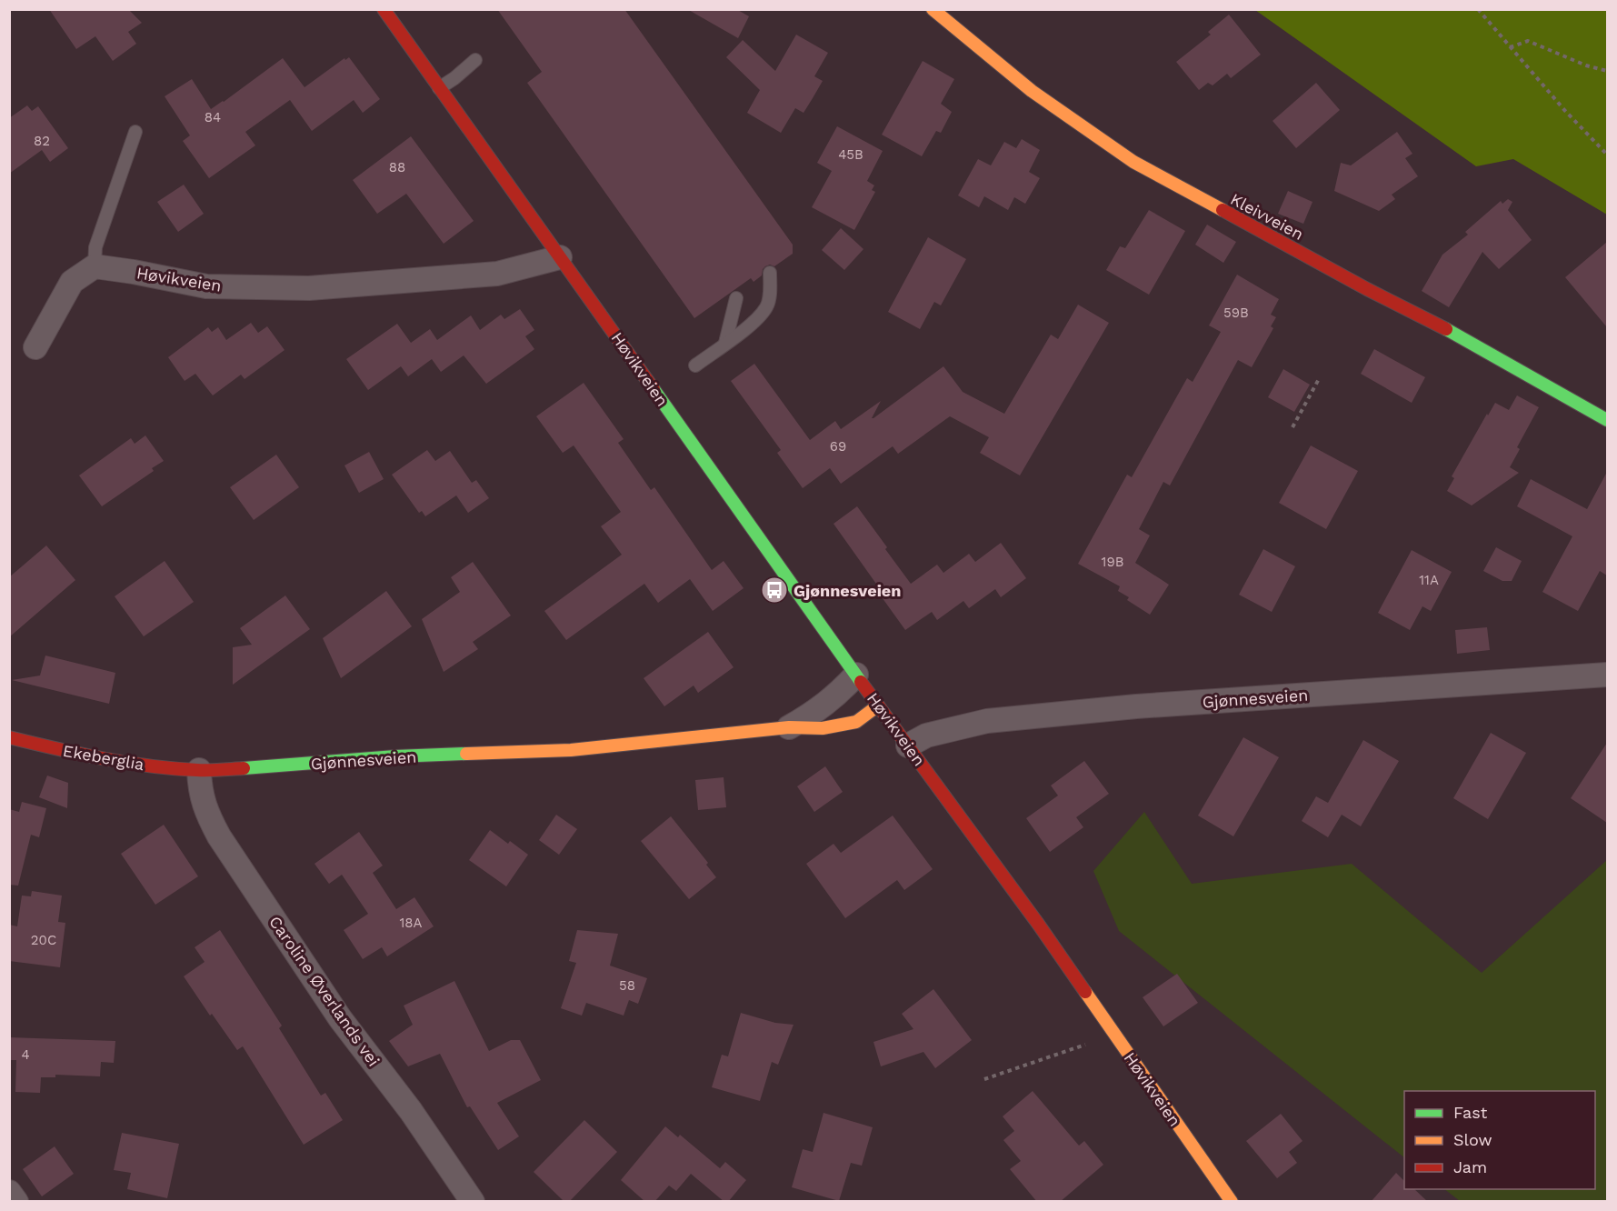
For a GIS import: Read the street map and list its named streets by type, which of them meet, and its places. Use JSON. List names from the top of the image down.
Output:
{
  "streets": {
    "street": [
      "Kleivveien",
      "Høvikveien",
      "Gjønnesveien",
      "Ekeberglia",
      "Caroline Øverlands vei"
    ]
  },
  "crossings": [
    ["Høvikveien", "Gjønnesveien"],
    ["Gjønnesveien", "Ekeberglia"],
    ["Gjønnesveien", "Caroline Øverlands vei"],
    ["Ekeberglia", "Caroline Øverlands vei"]
  ],
  "places": {
    "bus stop": ["Gjønnesveien"]
  },
  "house_numbers": [
    "84",
    "82",
    "45B",
    "88",
    "59B",
    "69",
    "19B",
    "11A",
    "18A",
    "20C",
    "58",
    "4"
  ],
  "legend": ["Fast", "Slow", "Jam"]
}
